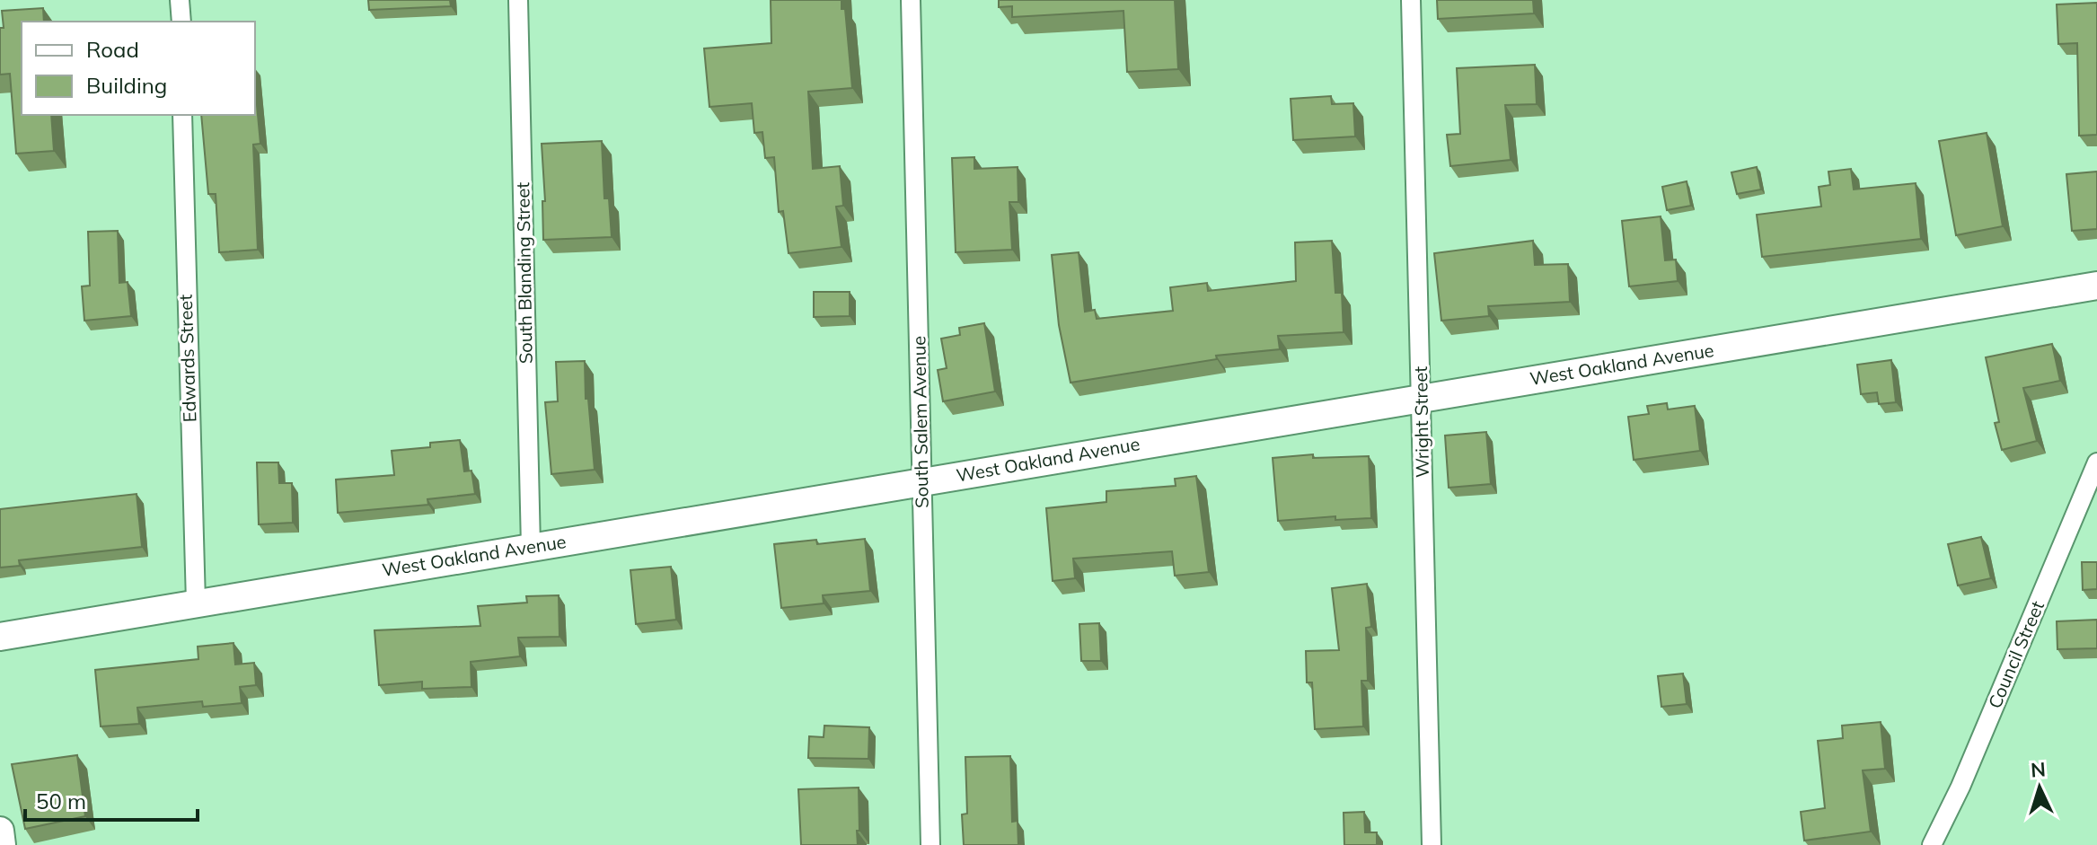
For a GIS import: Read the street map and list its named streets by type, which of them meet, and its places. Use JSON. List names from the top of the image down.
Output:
{
  "streets": {
    "street": [
      "South Blanding Street",
      "Edwards Street",
      "West Oakland Avenue",
      "South Salem Avenue",
      "Wright Street",
      "Council Street"
    ]
  },
  "crossings": [
    ["South Blanding Street", "West Oakland Avenue"],
    ["Edwards Street", "West Oakland Avenue"],
    ["West Oakland Avenue", "South Salem Avenue"],
    ["West Oakland Avenue", "Wright Street"]
  ],
  "legend": ["Road", "Building"],
  "scale_bar": "50 m",
  "north": "top"
}
